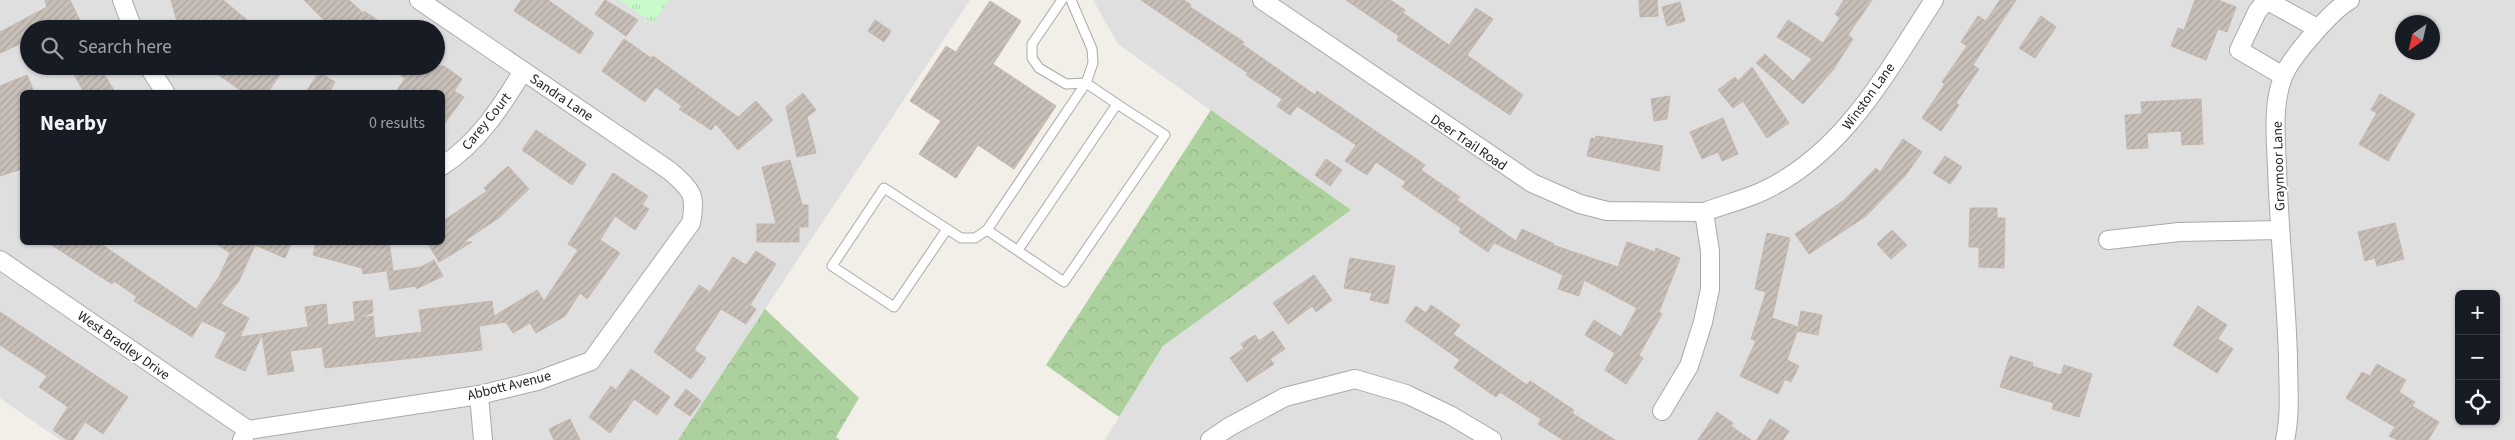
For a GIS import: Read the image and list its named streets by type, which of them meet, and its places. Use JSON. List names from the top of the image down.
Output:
{
  "streets": {
    "street": [
      "Winston Lane",
      "Sandra Lane",
      "Carey Court",
      "Deer Trail Road",
      "Graymoor Lane",
      "West Bradley Drive",
      "Abbott Avenue"
    ]
  },
  "crossings": [
    ["Winston Lane", "Deer Trail Road"],
    ["Sandra Lane", "Carey Court"],
    ["Sandra Lane", "Abbott Avenue"],
    ["West Bradley Drive", "Abbott Avenue"]
  ],
  "north": "bottom left",
  "page": {
    "search": "Search here",
    "heading": ["Nearby", "0 results"],
    "map_buttons": ["+", "−"]
  }
}
